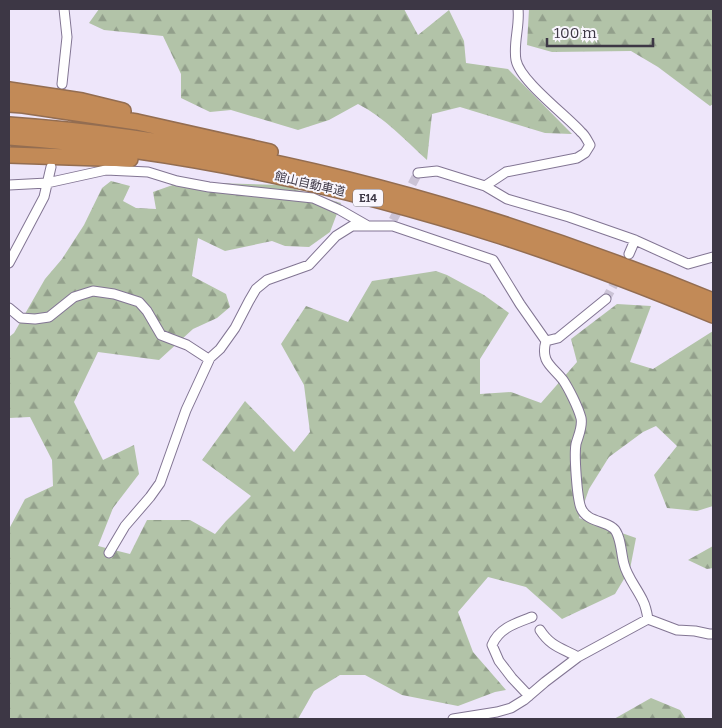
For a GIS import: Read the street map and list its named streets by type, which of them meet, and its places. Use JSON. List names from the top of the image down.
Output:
{
  "streets": {
    "highway": ["館山自動車道", "E14"]
  },
  "scale_bar": "100 m"
}
